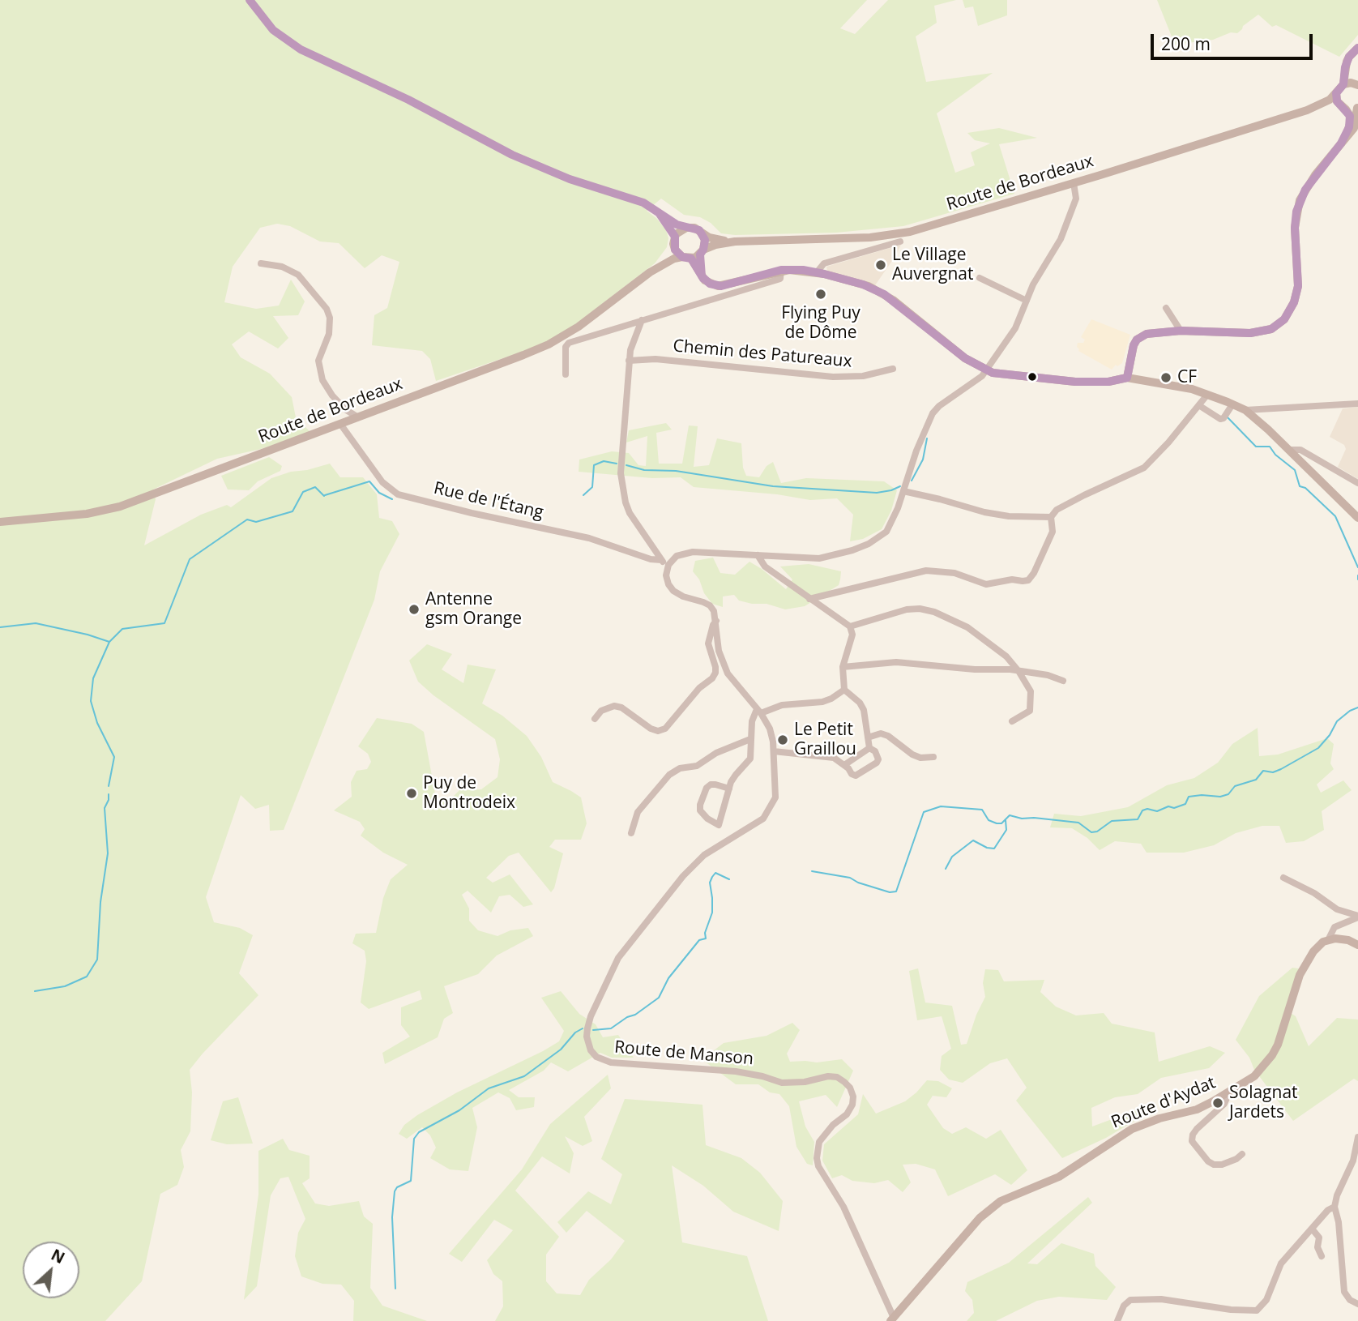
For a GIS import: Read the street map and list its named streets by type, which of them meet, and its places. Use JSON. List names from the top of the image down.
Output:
{
  "streets": {
    "main road": ["Route de Bordeaux", "Route d'Aydat"],
    "street": ["Chemin des Patureaux", "Rue de l'Étang", "Route de Manson"]
  },
  "crossings": [
    ["Route de Bordeaux", "Rue de l'Étang"],
    ["Route de Manson", "Route d'Aydat"]
  ],
  "places": [
    "Le Village Auvergnat",
    "Flying Puy de Dôme",
    "CF",
    "Antenne gsm Orange",
    "Le Petit Graillou",
    "Puy de Montrodeix",
    "Solagnat Jardets"
  ],
  "scale_bar": "200 m",
  "north": "top right"
}
